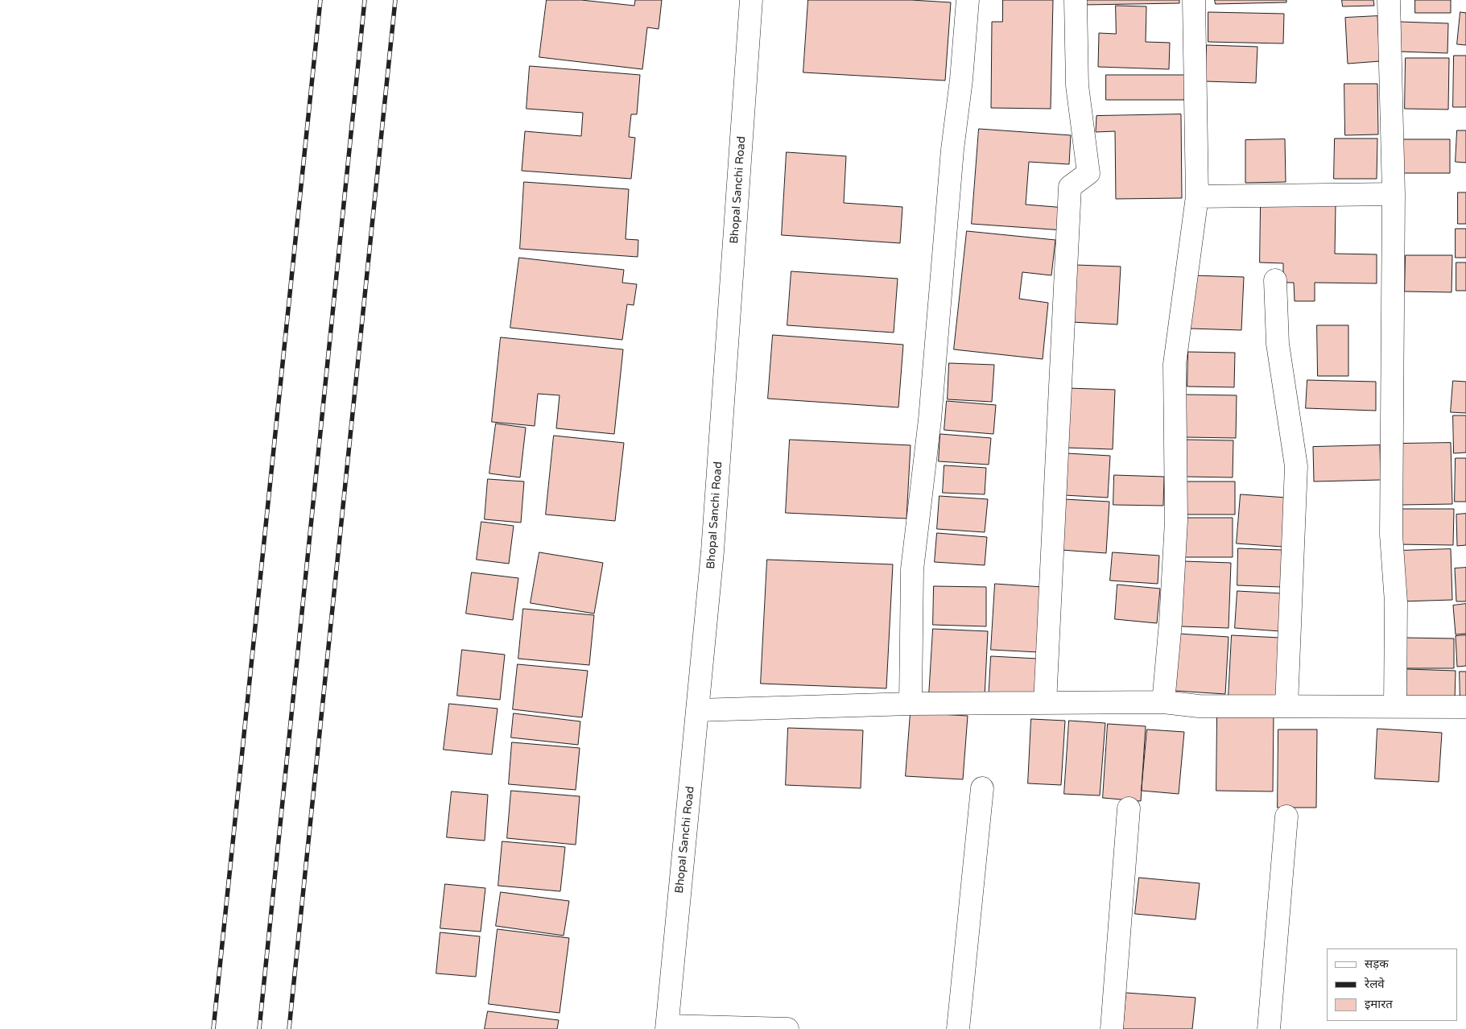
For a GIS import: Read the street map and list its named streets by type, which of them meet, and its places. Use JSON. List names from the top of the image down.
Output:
{
  "streets": {
    "street": ["Bhopal Sanchi Road"]
  },
  "legend": ["सड़क", "रेलवे", "इमारत"]
}
